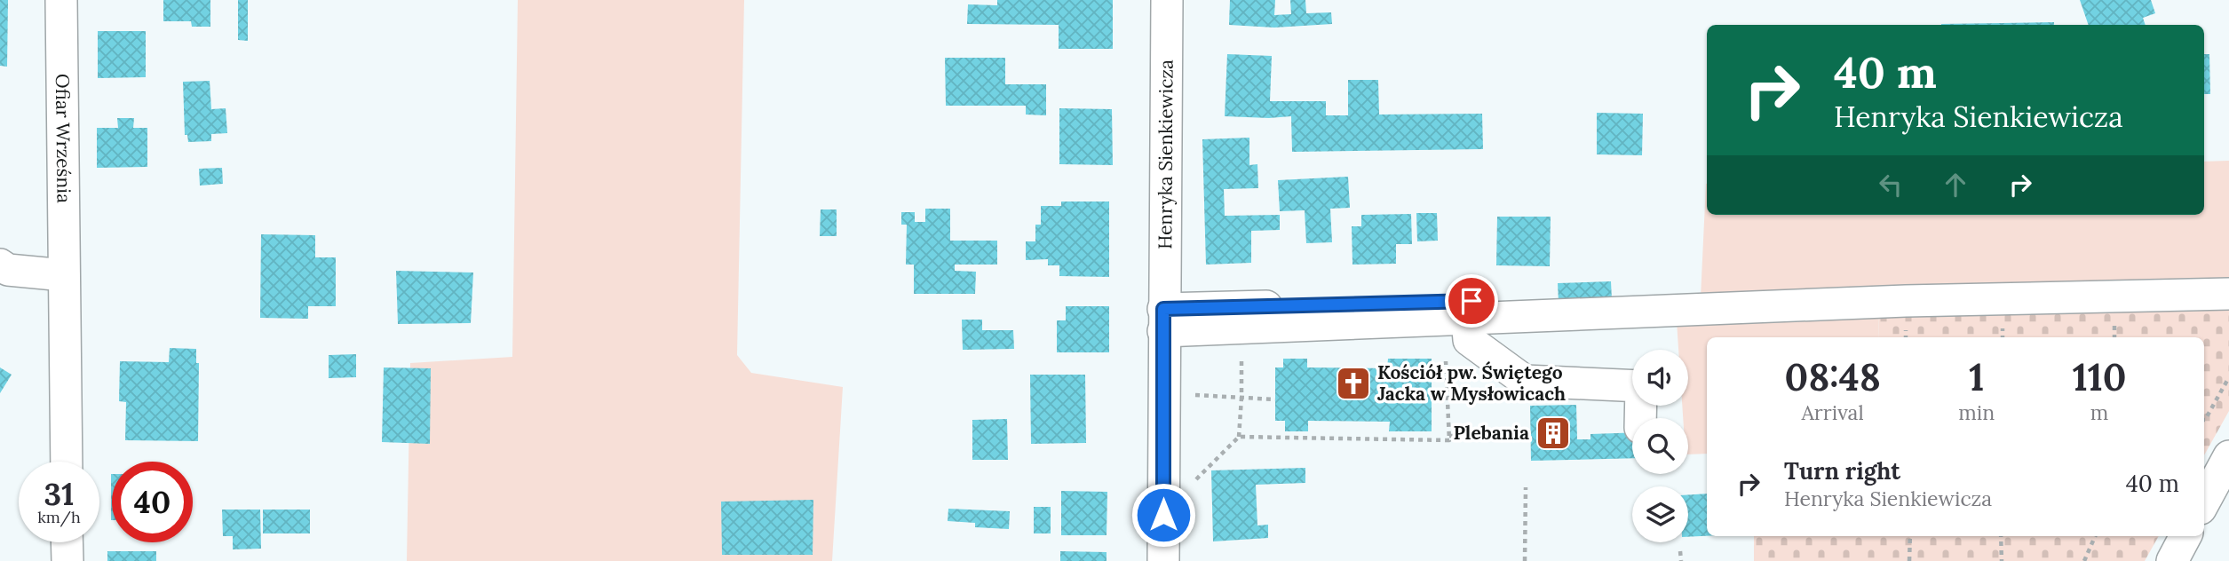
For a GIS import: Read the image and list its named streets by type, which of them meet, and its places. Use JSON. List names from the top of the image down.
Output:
{
  "streets": {
    "street": ["Ofiar Września", "Henryka Sienkiewicza"]
  },
  "places": {
    "church": ["Kościół pw. Świętego Jacka w Mysłowicach"],
    "building": ["Plebania"]
  },
  "page": {
    "turn": ["40 m", "Henryka Sienkiewicza"],
    "eta": [
      "08:48",
      "Arrival",
      "1",
      "min",
      "110",
      "m"
    ],
    "list": [
      {
        "name": "Turn right",
        "note": "Henryka Sienkiewicza",
        "value": "40 m"
      }
    ],
    "speed": "31 km/h",
    "limit": "40"
  }
}
